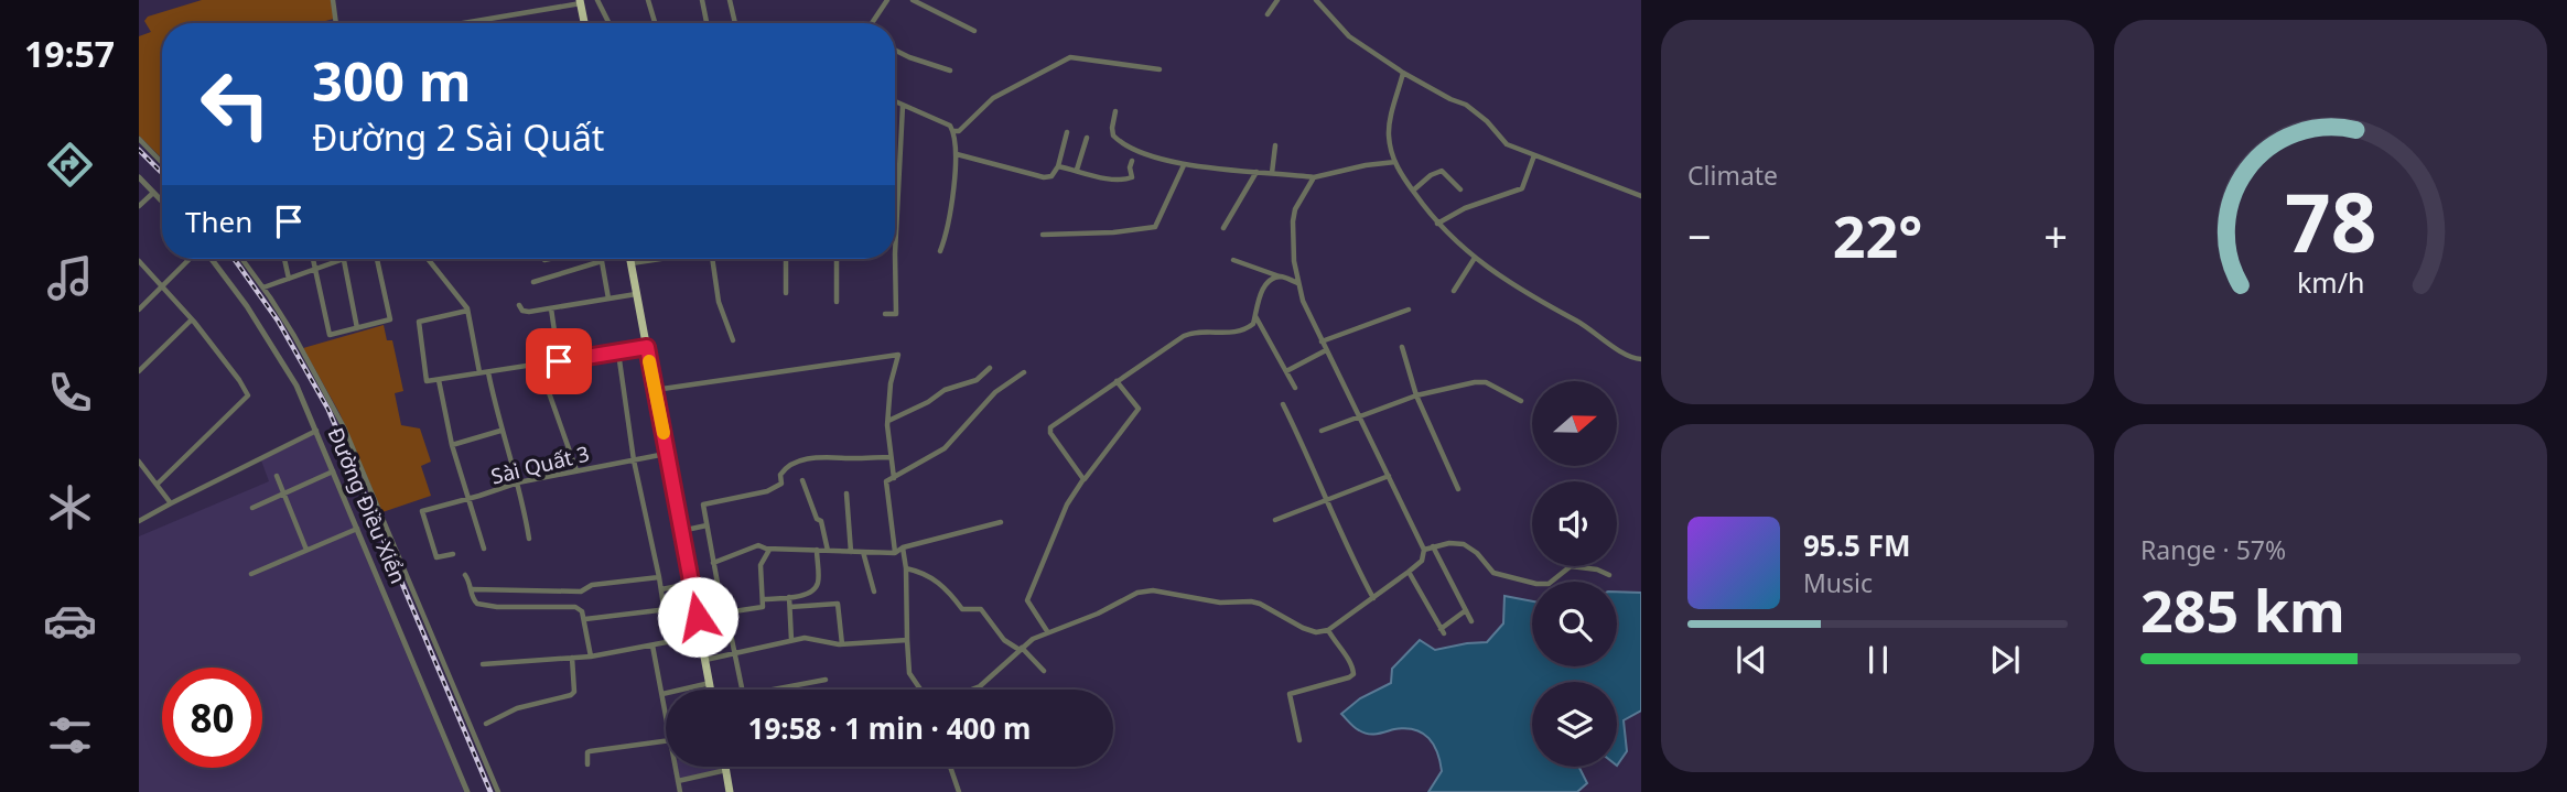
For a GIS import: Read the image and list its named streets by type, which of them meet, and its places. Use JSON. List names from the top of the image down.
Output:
{
  "streets": {
    "street": ["Sài Quất 3", "Đường Điều Xiển"]
  },
  "north": "right",
  "page": {
    "tabs": "19:57",
    "tile": [
      "Climate",
      ["Range · 57%", "285 km"]
    ],
    "turn": ["300 m", "Đường 2 Sài Quất"],
    "then": "Then",
    "heat": ["−", "22°", "+"],
    "song": ["95.5 FM", "Music"],
    "limit": "80",
    "trip": "19:58 · 1 min · 400 m",
    "gauge": ["78", "km/h"]
  }
}
